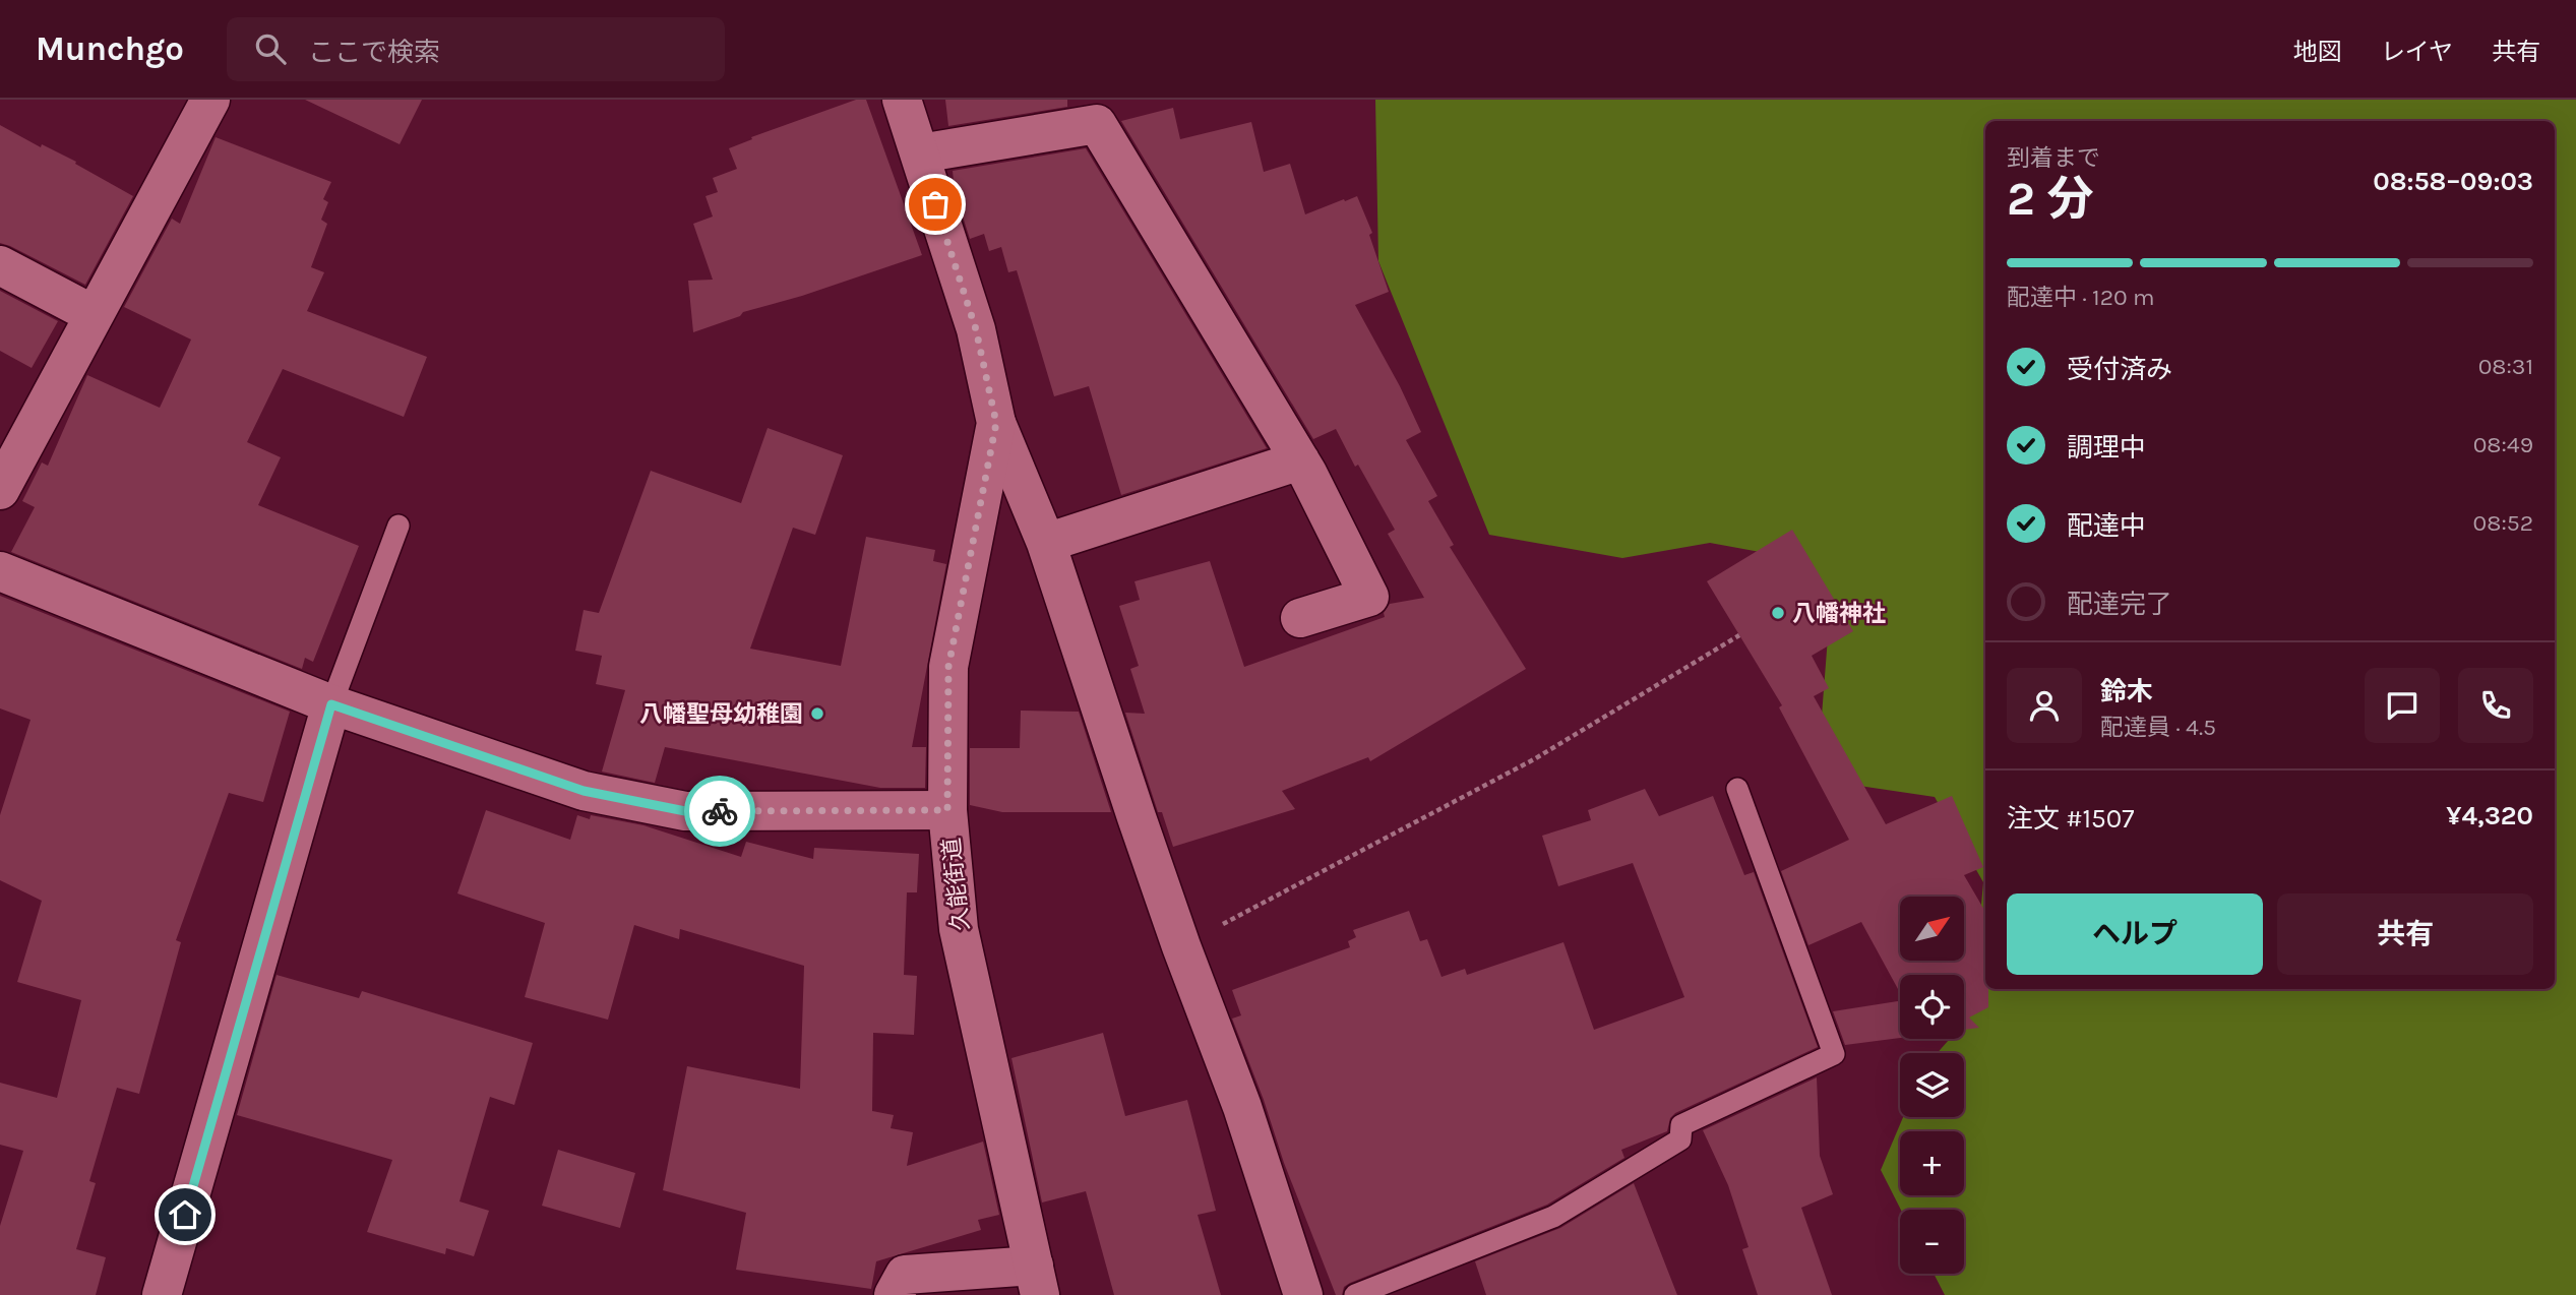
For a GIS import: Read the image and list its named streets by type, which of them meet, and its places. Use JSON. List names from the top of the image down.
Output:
{
  "streets": {
    "street": ["久能街道"]
  },
  "places": ["八幡神社", "八幡聖母幼稚園"],
  "north": "top right",
  "page": {
    "header": "Munchgo",
    "search": "ここで検索",
    "nav": ["地図", "レイヤ", "共有"],
    "heading": ["2 分", "到着まで", "08:58–09:03"],
    "panel": [
      "鈴木",
      "配達員 · 4.5",
      "注文 #1507",
      "¥4,320"
    ],
    "bar": "配達中 · 120 m",
    "list": [
      ["受付済み", "08:31"],
      ["調理中", "08:49"],
      ["配達中", "08:52"],
      "配達完了"
    ],
    "buttons": ["ヘルプ", "共有"],
    "map_buttons": ["+", "−"]
  }
}
